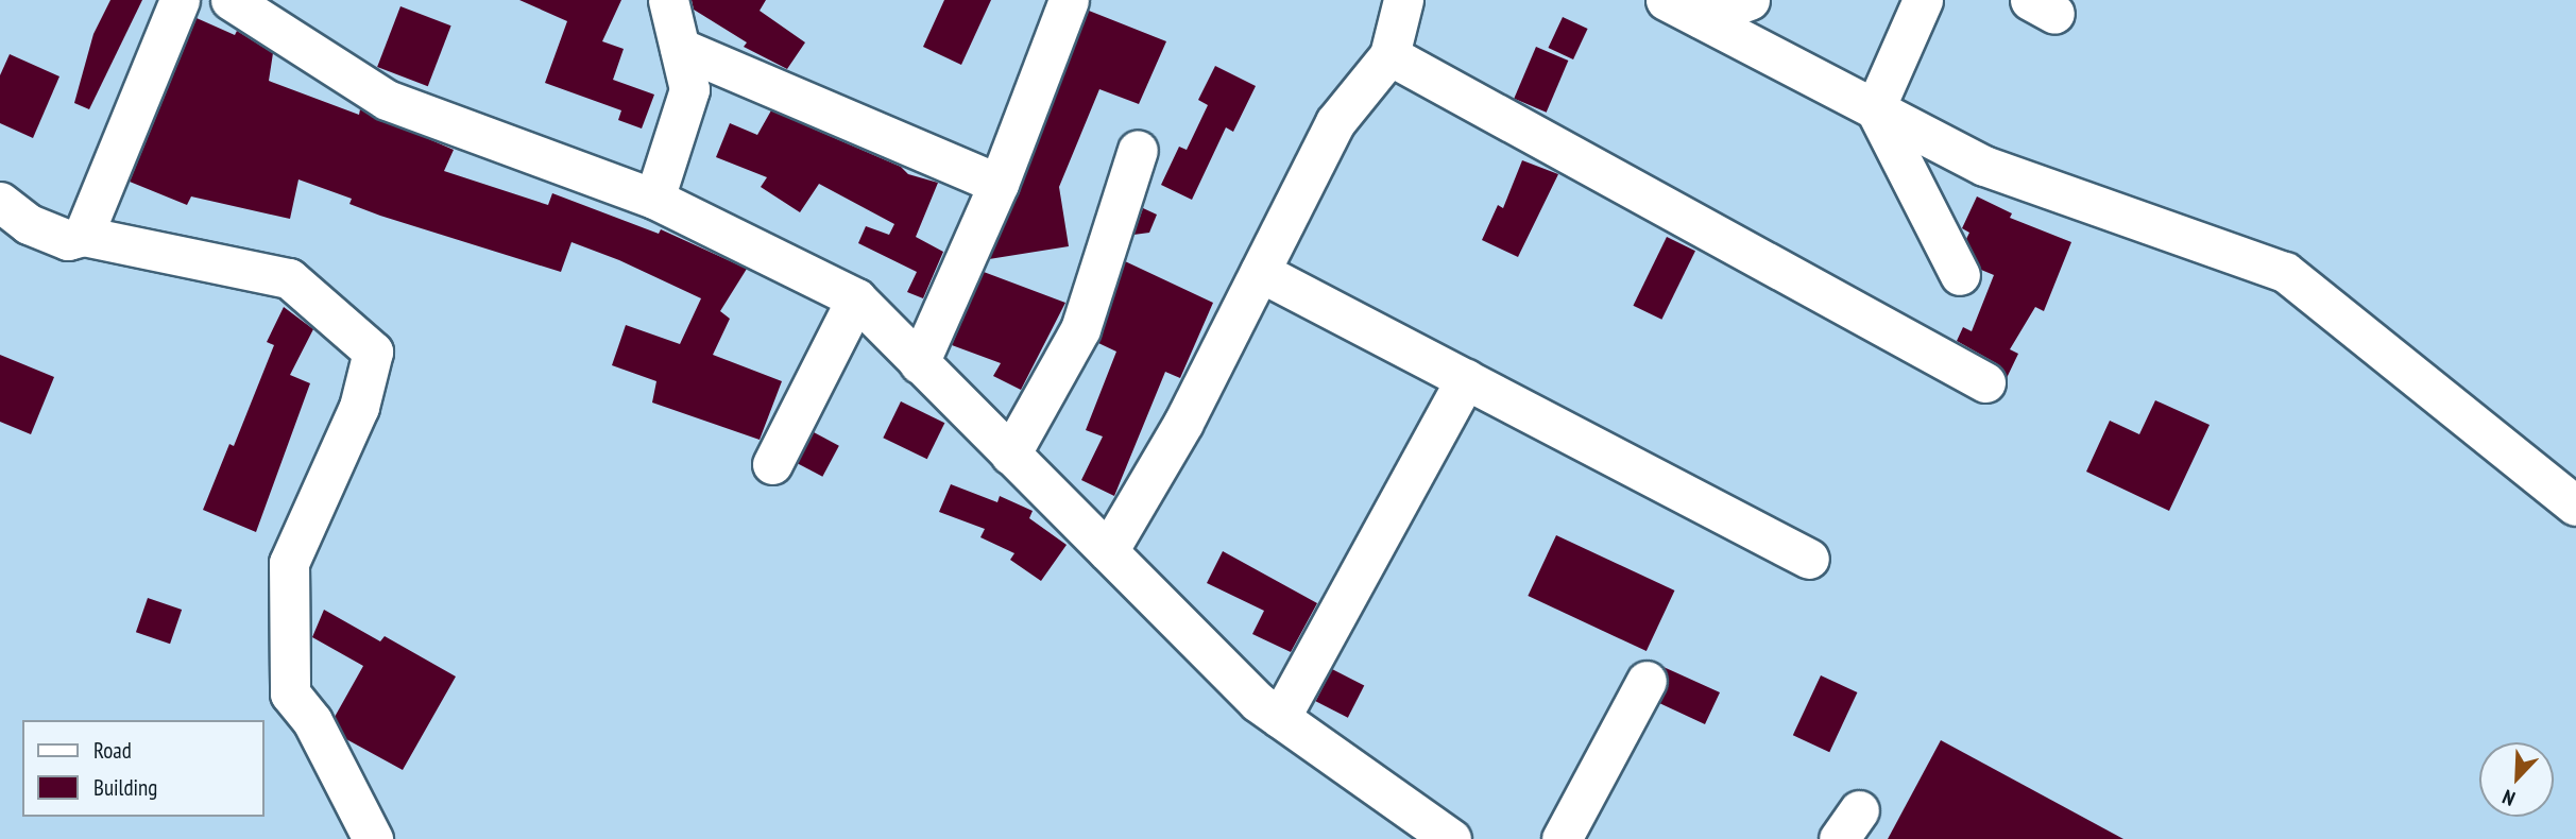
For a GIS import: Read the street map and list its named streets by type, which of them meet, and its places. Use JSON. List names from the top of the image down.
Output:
{
  "legend": ["Road", "Building"],
  "north": "bottom left"
}
